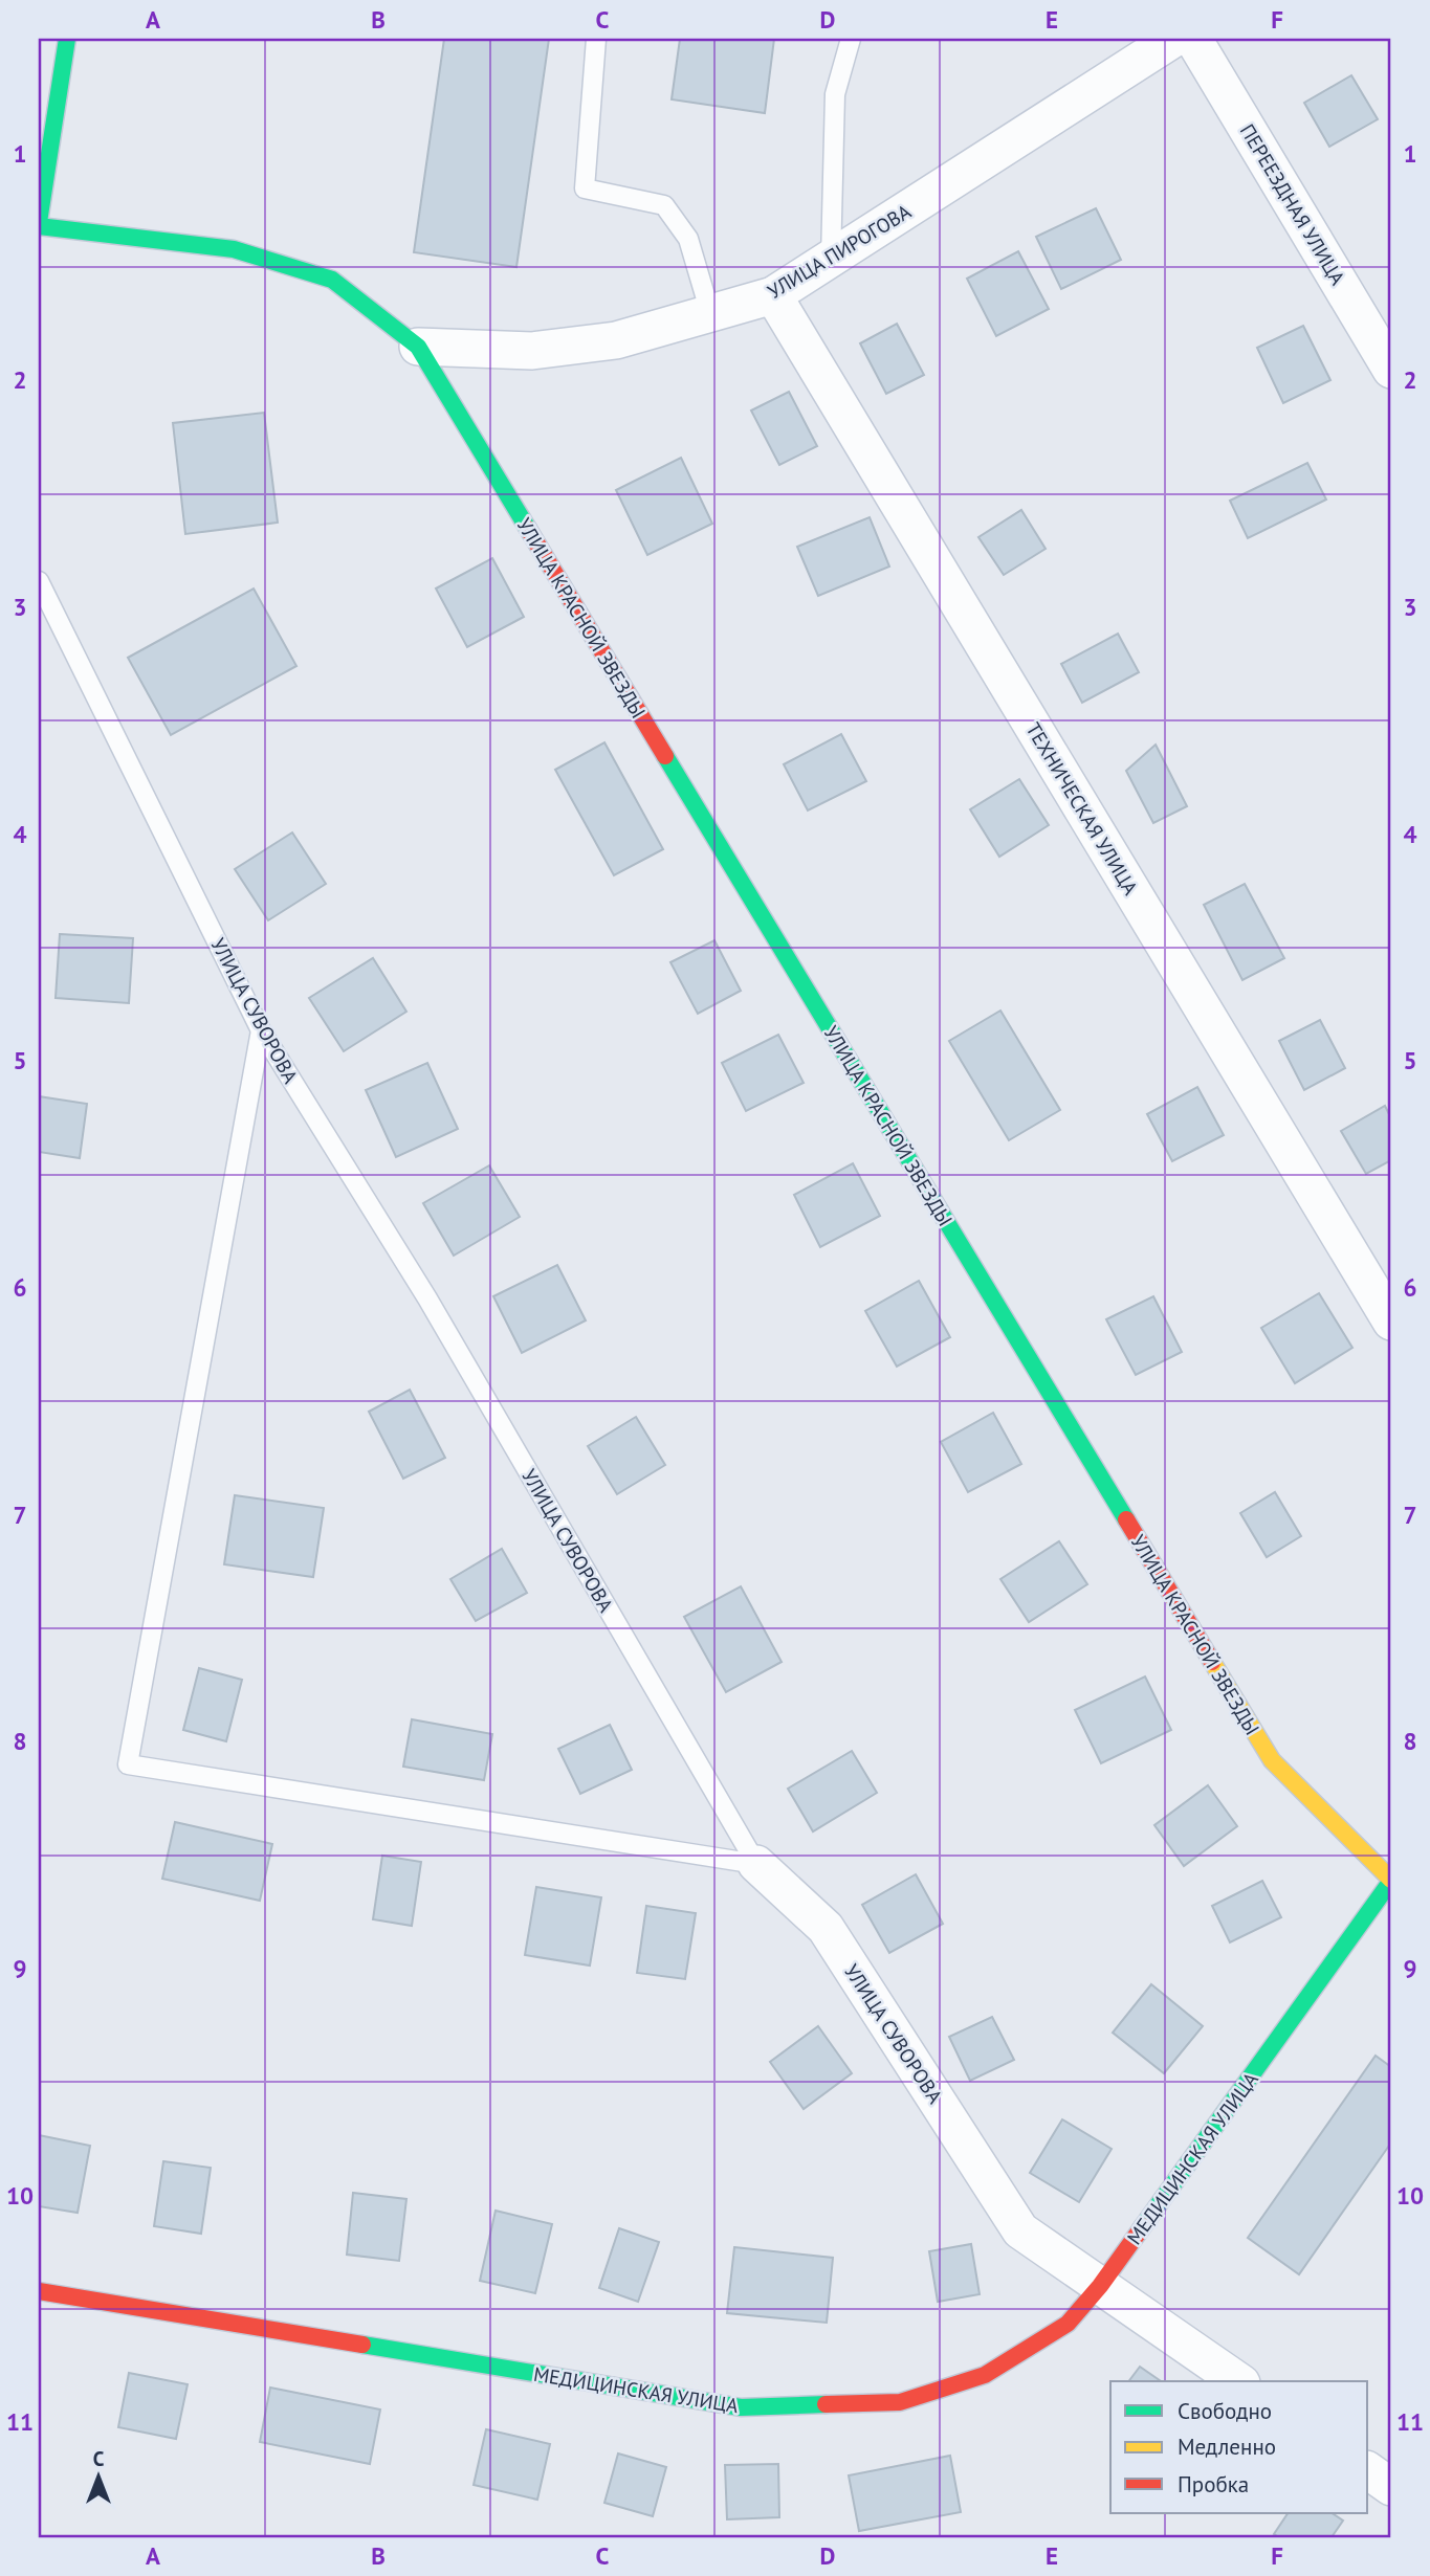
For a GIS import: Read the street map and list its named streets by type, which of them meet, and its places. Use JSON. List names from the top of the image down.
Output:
{
  "streets": {
    "street": [
      "ПЕРЕЕЗДНАЯ УЛИЦА",
      "УЛИЦА ПИРОГОВА",
      "УЛИЦА КРАСНОЙ ЗВЕЗДЫ",
      "ТЕХНИЧЕСКАЯ УЛИЦА",
      "УЛИЦА СУВОРОВА",
      "МЕДИЦИНСКАЯ УЛИЦА"
    ]
  },
  "crossings": [
    ["УЛИЦА ПИРОГОВА", "УЛИЦА КРАСНОЙ ЗВЕЗДЫ"],
    ["УЛИЦА ПИРОГОВА", "ТЕХНИЧЕСКАЯ УЛИЦА"],
    ["УЛИЦА КРАСНОЙ ЗВЕЗДЫ", "МЕДИЦИНСКАЯ УЛИЦА"],
    ["УЛИЦА СУВОРОВА", "МЕДИЦИНСКАЯ УЛИЦА"]
  ],
  "legend": ["Свободно", "Медленно", "Пробка"],
  "north": "top",
  "grid": {
    "columns": [
      "A",
      "B",
      "C",
      "D",
      "E",
      "F"
    ],
    "rows": [
      "1",
      "2",
      "3",
      "4",
      "5",
      "6",
      "7",
      "8",
      "9",
      "10",
      "11"
    ]
  }
}
